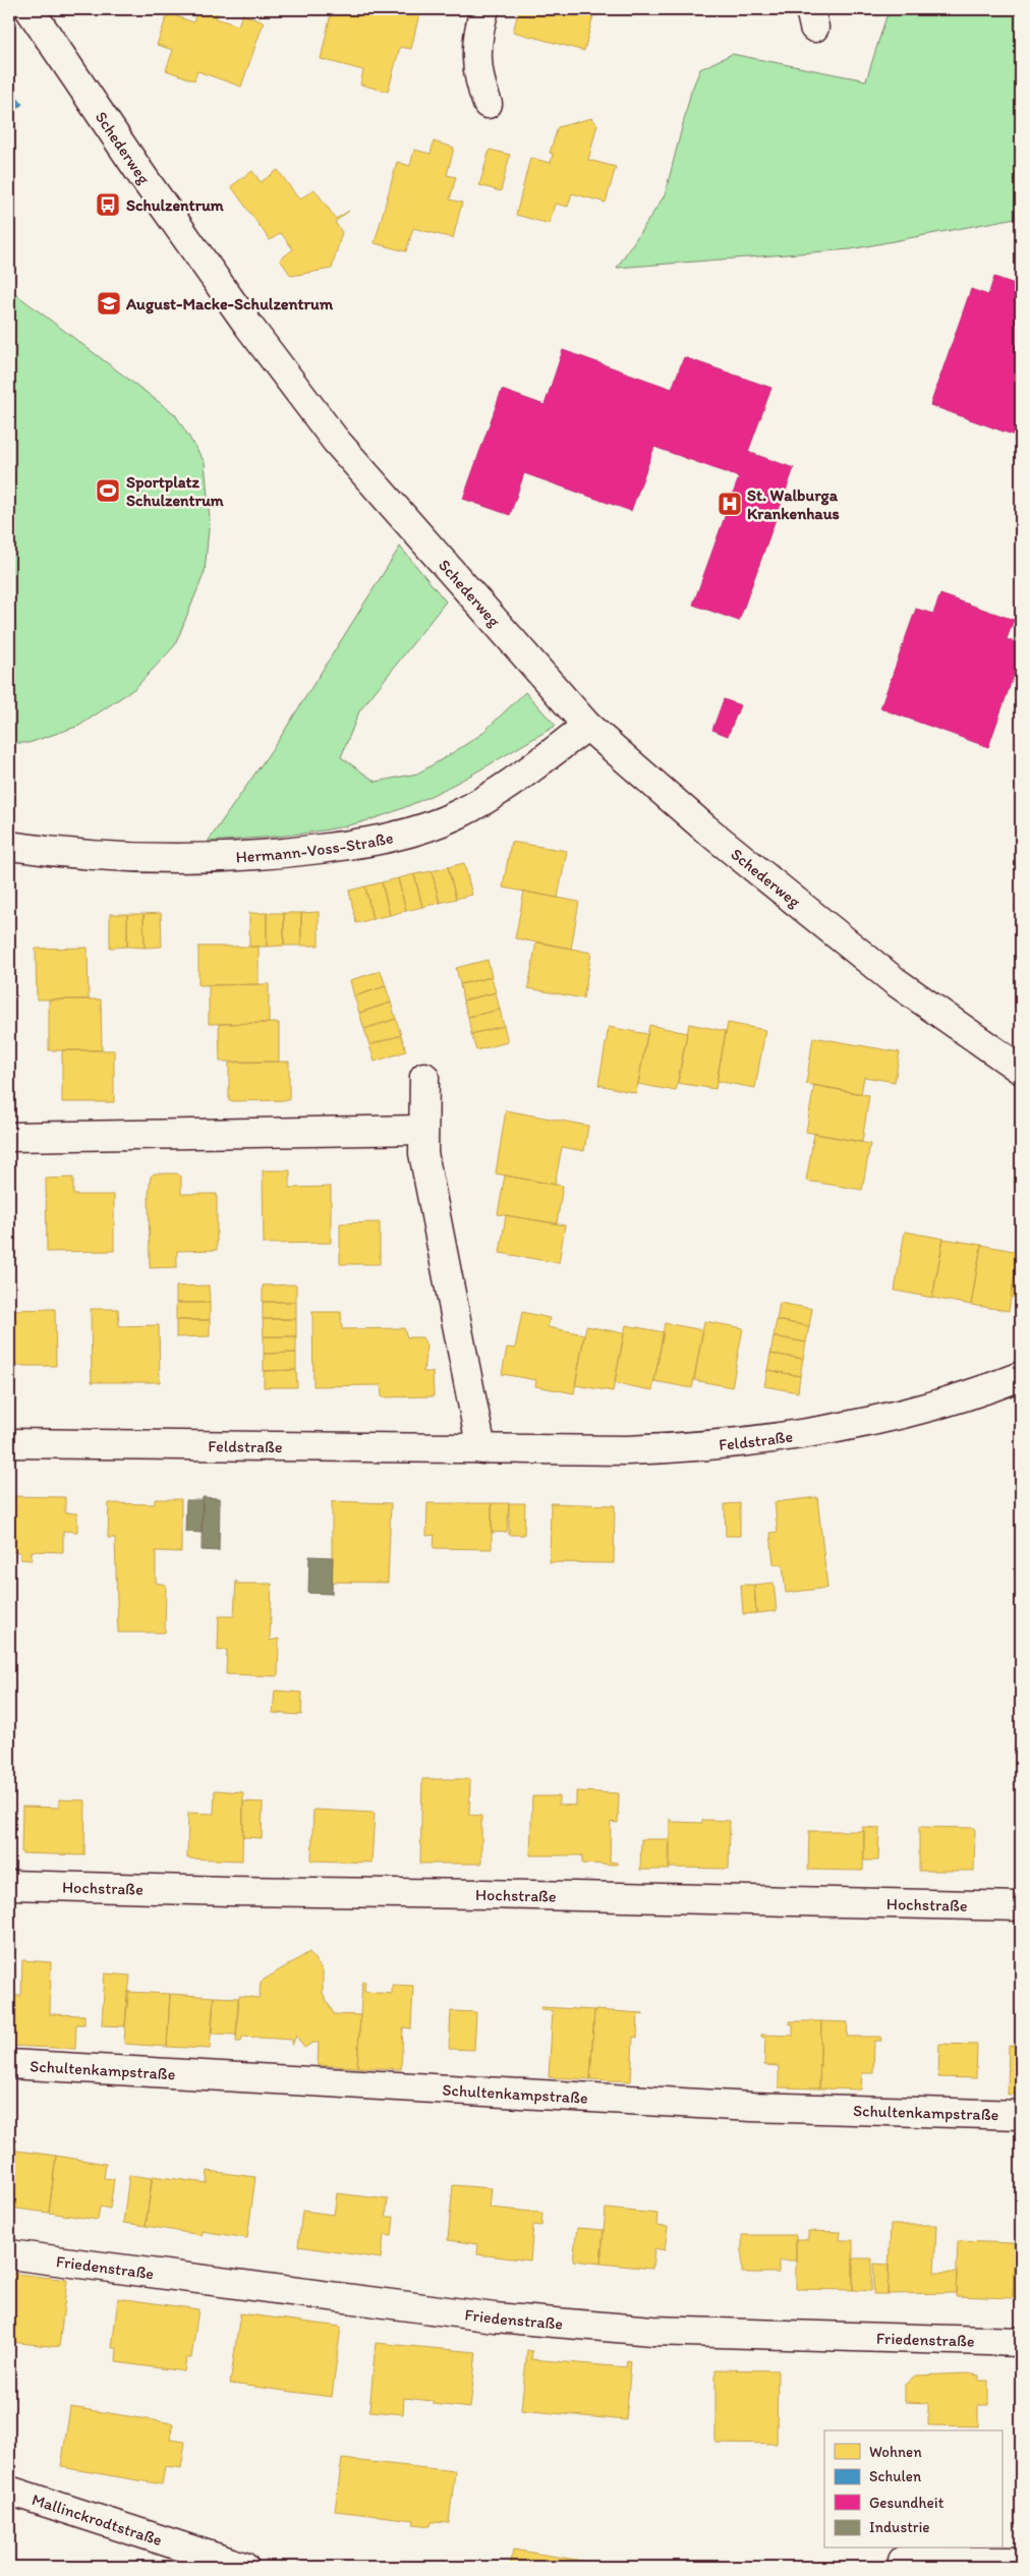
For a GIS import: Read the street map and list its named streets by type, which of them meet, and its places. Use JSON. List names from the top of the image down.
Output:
{
  "streets": {
    "street": [
      "Schederweg",
      "Hermann-Voss-Straße",
      "Feldstraße",
      "Hochstraße",
      "Schultenkampstraße",
      "Friedenstraße",
      "Mallinckrodtstraße"
    ]
  },
  "crossings": [
    ["Schederweg", "Hermann-Voss-Straße"]
  ],
  "places": {
    "bus stop": ["Schulzentrum"],
    "school or university": ["August-Macke-Schulzentrum"],
    "sports": ["Sportplatz Schulzentrum"],
    "hospital": ["St. Walburga Krankenhaus"]
  },
  "legend": [
    "Wohnen",
    "Schulen",
    "Gesundheit",
    "Industrie"
  ]
}
